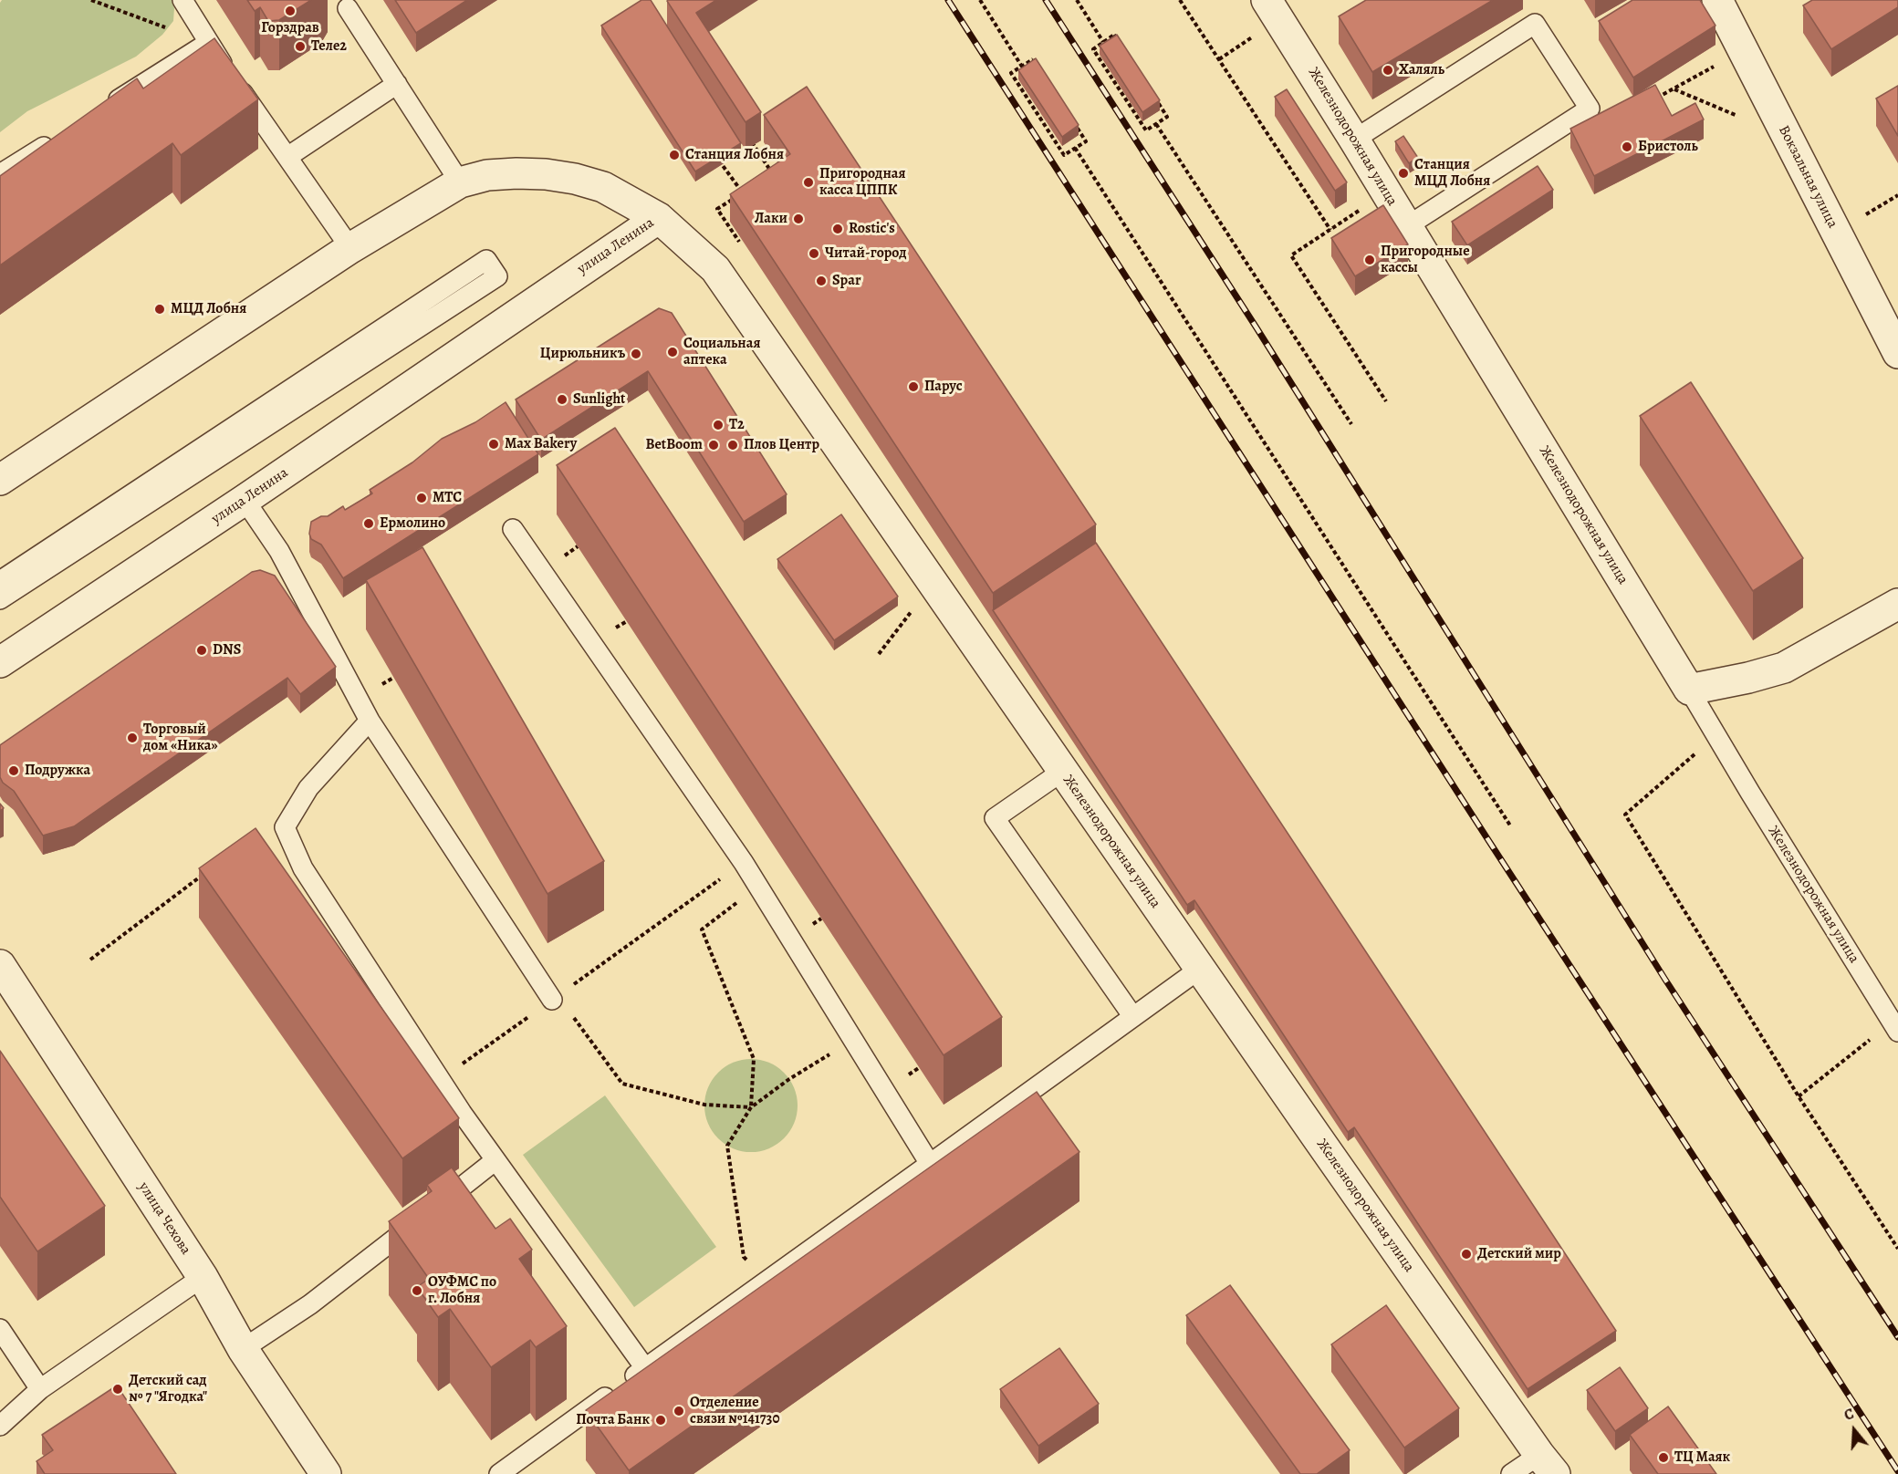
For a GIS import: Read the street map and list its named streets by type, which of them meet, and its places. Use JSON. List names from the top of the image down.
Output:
{
  "streets": {
    "street": [
      "Железнодорожная улица",
      "Вокзальная улица",
      "улица Ленина",
      "улица Чехова"
    ]
  },
  "crossings": [
    ["Железнодорожная улица", "улица Ленина"]
  ],
  "places": [
    "Горздрав",
    "Теле2",
    "Халяль",
    "Бристоль",
    "Станция Лобня",
    "Станция МЦД Лобня",
    "Пригородная касса ЦППК",
    "Лаки",
    "Rostic's",
    "Читай-город",
    "Пригородные кассы",
    "Spar",
    "МЦД Лобня",
    "Социальная аптека",
    "Цирюльникъ",
    "Парус",
    "Sunlight",
    "T2",
    "Max Bakery",
    "BetBoom",
    "Плов Центр",
    "МТС",
    "Ермолино",
    "DNS",
    "Торговый дом «Ника»",
    "Подружка",
    "Детский мир",
    "ОУФМС по г. Лобня",
    "Детский сад № 7 \"Ягодка\"",
    "Отделение связи №141730",
    "Почта Банк",
    "ТЦ Маяк"
  ],
  "north": "top"
}
